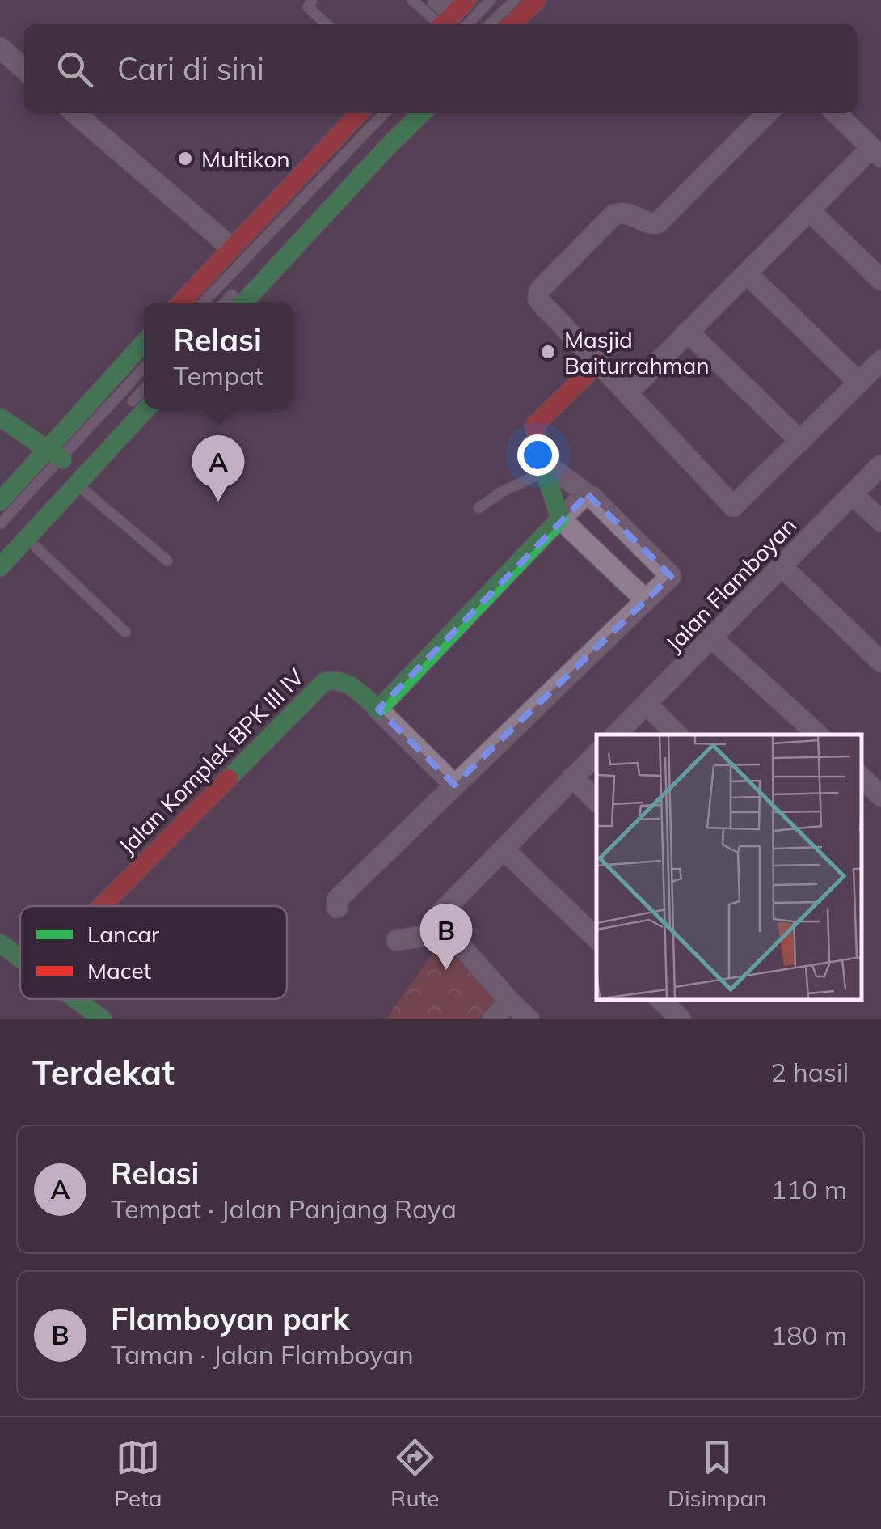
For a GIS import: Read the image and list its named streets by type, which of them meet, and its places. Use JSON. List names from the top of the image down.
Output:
{
  "streets": {
    "main road": ["Jalan Komplek BPK III IV"],
    "street": ["Jalan Flamboyan"]
  },
  "places": ["Multikon", "Masjid Baiturrahman"],
  "legend": ["Lancar", "Macet"],
  "page": {
    "search": "Cari di sini",
    "popup": ["Relasi", "Tempat"],
    "pins": ["A", "B"],
    "heading": ["Terdekat", "2 hasil"],
    "list": [
      {
        "mark": "A",
        "name": "Relasi",
        "note": "Tempat · Jalan Panjang Raya",
        "value": "110 m"
      },
      {
        "mark": "B",
        "name": "Flamboyan park",
        "note": "Taman · Jalan Flamboyan",
        "value": "180 m"
      }
    ],
    "nav": ["Peta", "Rute", "Disimpan"]
  }
}
